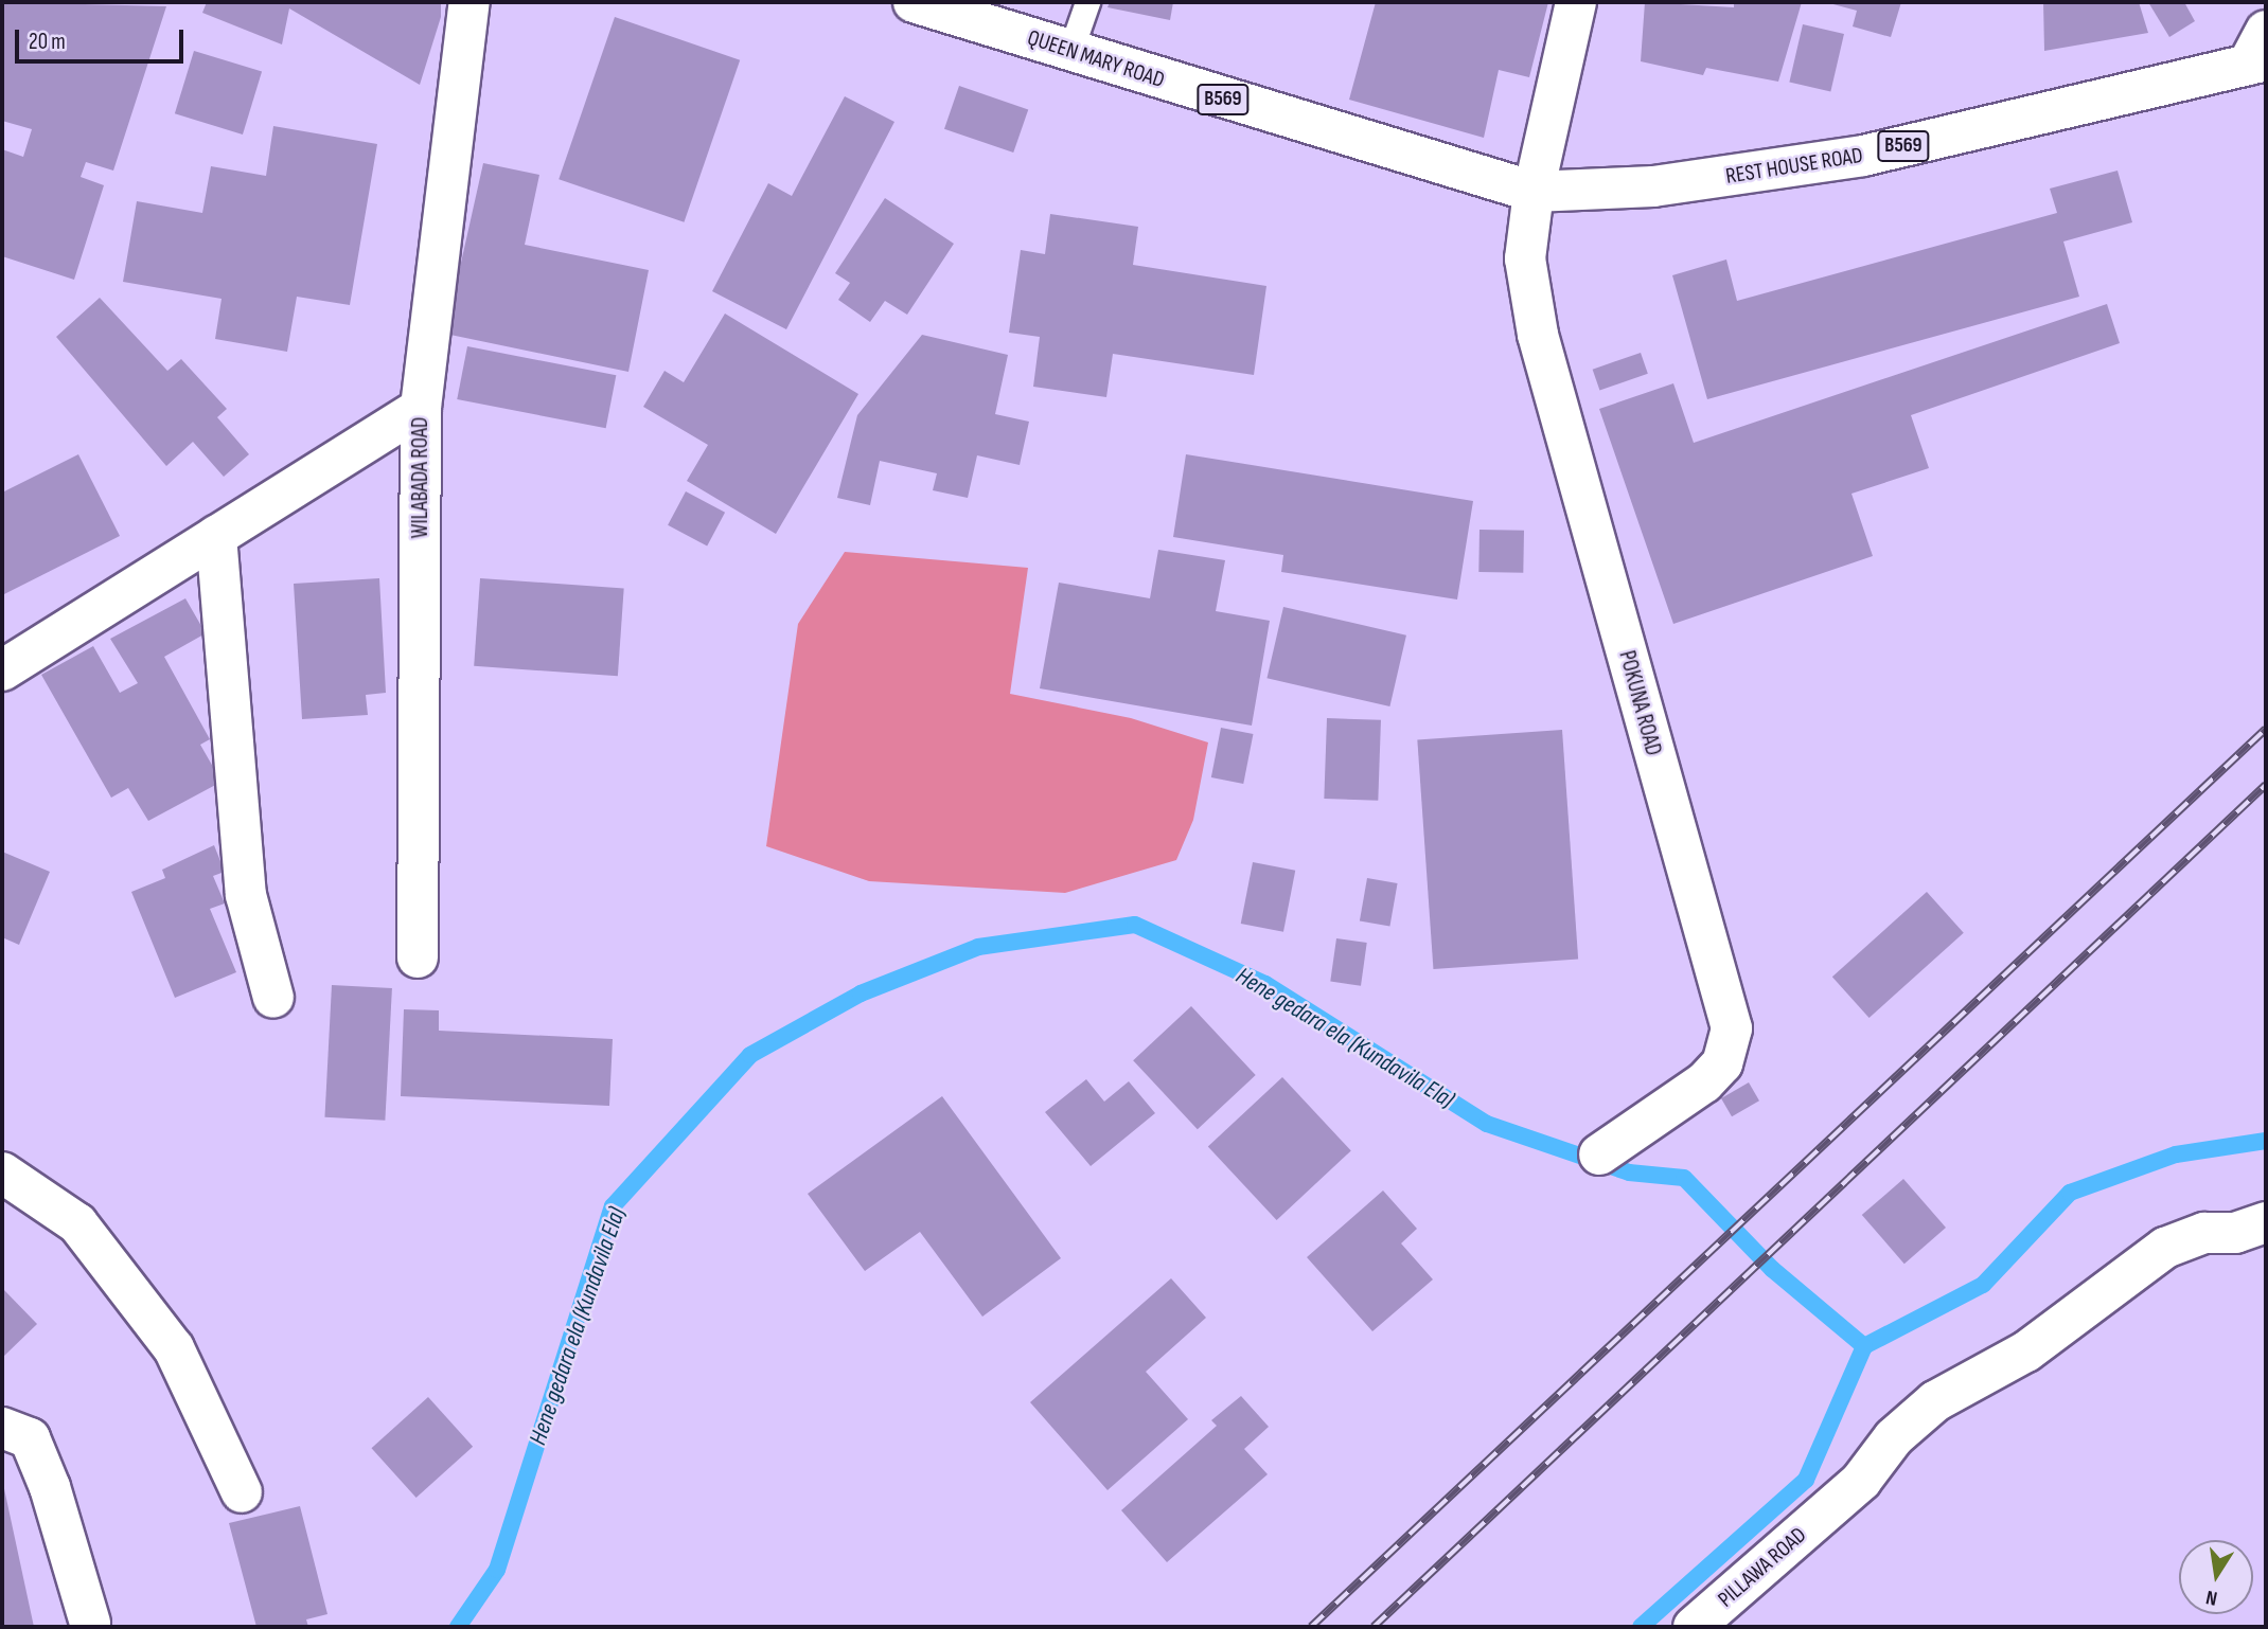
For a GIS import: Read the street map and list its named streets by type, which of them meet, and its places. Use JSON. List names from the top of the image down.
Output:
{
  "streets": {
    "street": [
      "QUEEN MARY ROAD",
      "B569",
      "REST HOUSE ROAD",
      "WILABADA ROAD",
      "POKUNA ROAD",
      "PILLAWA ROAD"
    ]
  },
  "crossings": [
    ["QUEEN MARY ROAD", "REST HOUSE ROAD"],
    ["QUEEN MARY ROAD", "POKUNA ROAD"],
    ["REST HOUSE ROAD", "POKUNA ROAD"]
  ],
  "water": ["Hene gedara ela (Kundavila Ela)"],
  "scale_bar": "20 m",
  "north": "bottom"
}
